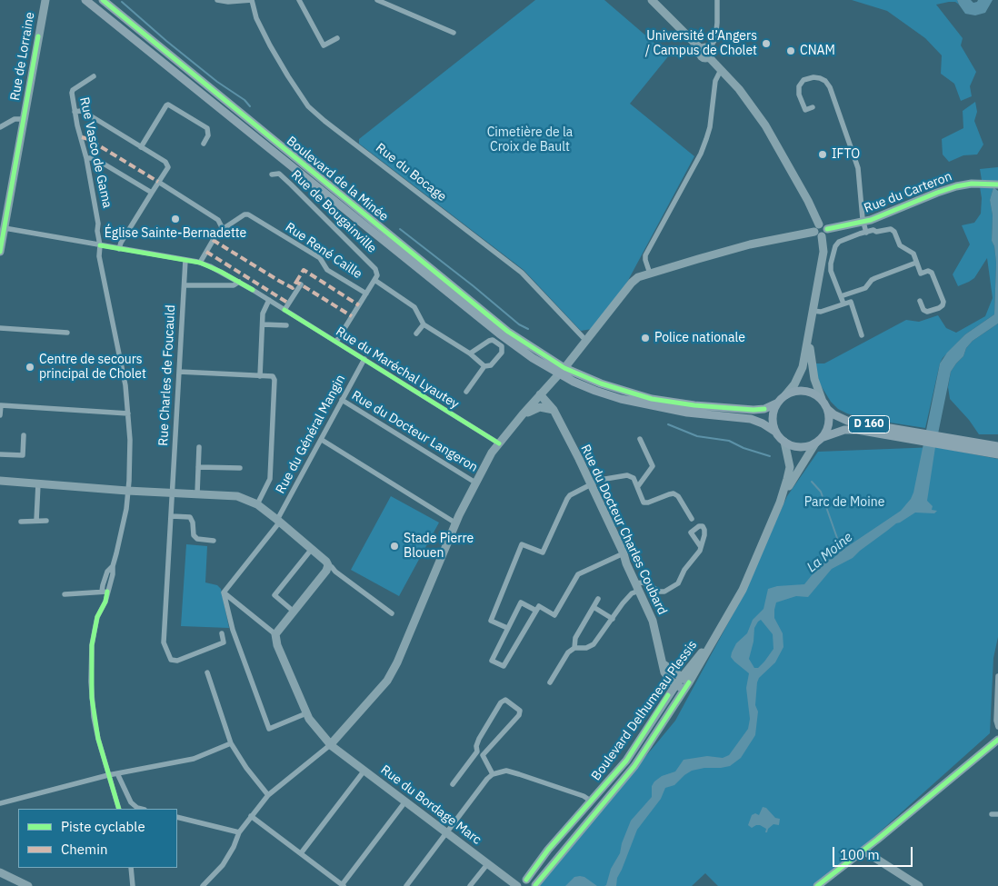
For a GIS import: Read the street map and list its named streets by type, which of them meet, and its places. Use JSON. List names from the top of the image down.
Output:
{
  "streets": {
    "main road": ["Boulevard de la Minée", "D 160"],
    "street": [
      "Rue de Lorraine",
      "Rue Vasco de Gama",
      "Rue du Bocage",
      "Rue du Carteron",
      "Rue de Bougainville",
      "Rue René Caille",
      "Rue du Maréchal Lyautey",
      "Rue Charles de Foucauld",
      "Rue du Docteur Langeron",
      "Rue du Général Mangin",
      "Rue du Docteur Charles Coubard",
      "Boulevard Delhumeau Plessis",
      "Rue du Bordage Marc"
    ]
  },
  "crossings": [
    ["Rue de Lorraine", "Rue du Maréchal Lyautey"],
    ["Rue Vasco de Gama", "Rue du Maréchal Lyautey"],
    ["Rue du Maréchal Lyautey", "Rue Charles de Foucauld"],
    ["Rue du Maréchal Lyautey", "Rue du Général Mangin"],
    ["D 160", "Boulevard Delhumeau Plessis"],
    ["Rue du Docteur Langeron", "Rue du Général Mangin"],
    ["Rue du Docteur Charles Coubard", "Boulevard Delhumeau Plessis"],
    ["Boulevard Delhumeau Plessis", "Rue du Bordage Marc"]
  ],
  "water": ["La Moine"],
  "parks": ["Cimetière de la Croix de Bault", "Parc de Moine"],
  "places": [
    "Université d’Angers / Campus de Cholet",
    "CNAM",
    "IFTO",
    "Église Sainte-Bernadette",
    "Police nationale",
    "Centre de secours principal de Cholet",
    "Stade Pierre Blouen"
  ],
  "legend": ["Piste cyclable", "Chemin"],
  "scale_bar": "100 m"
}
